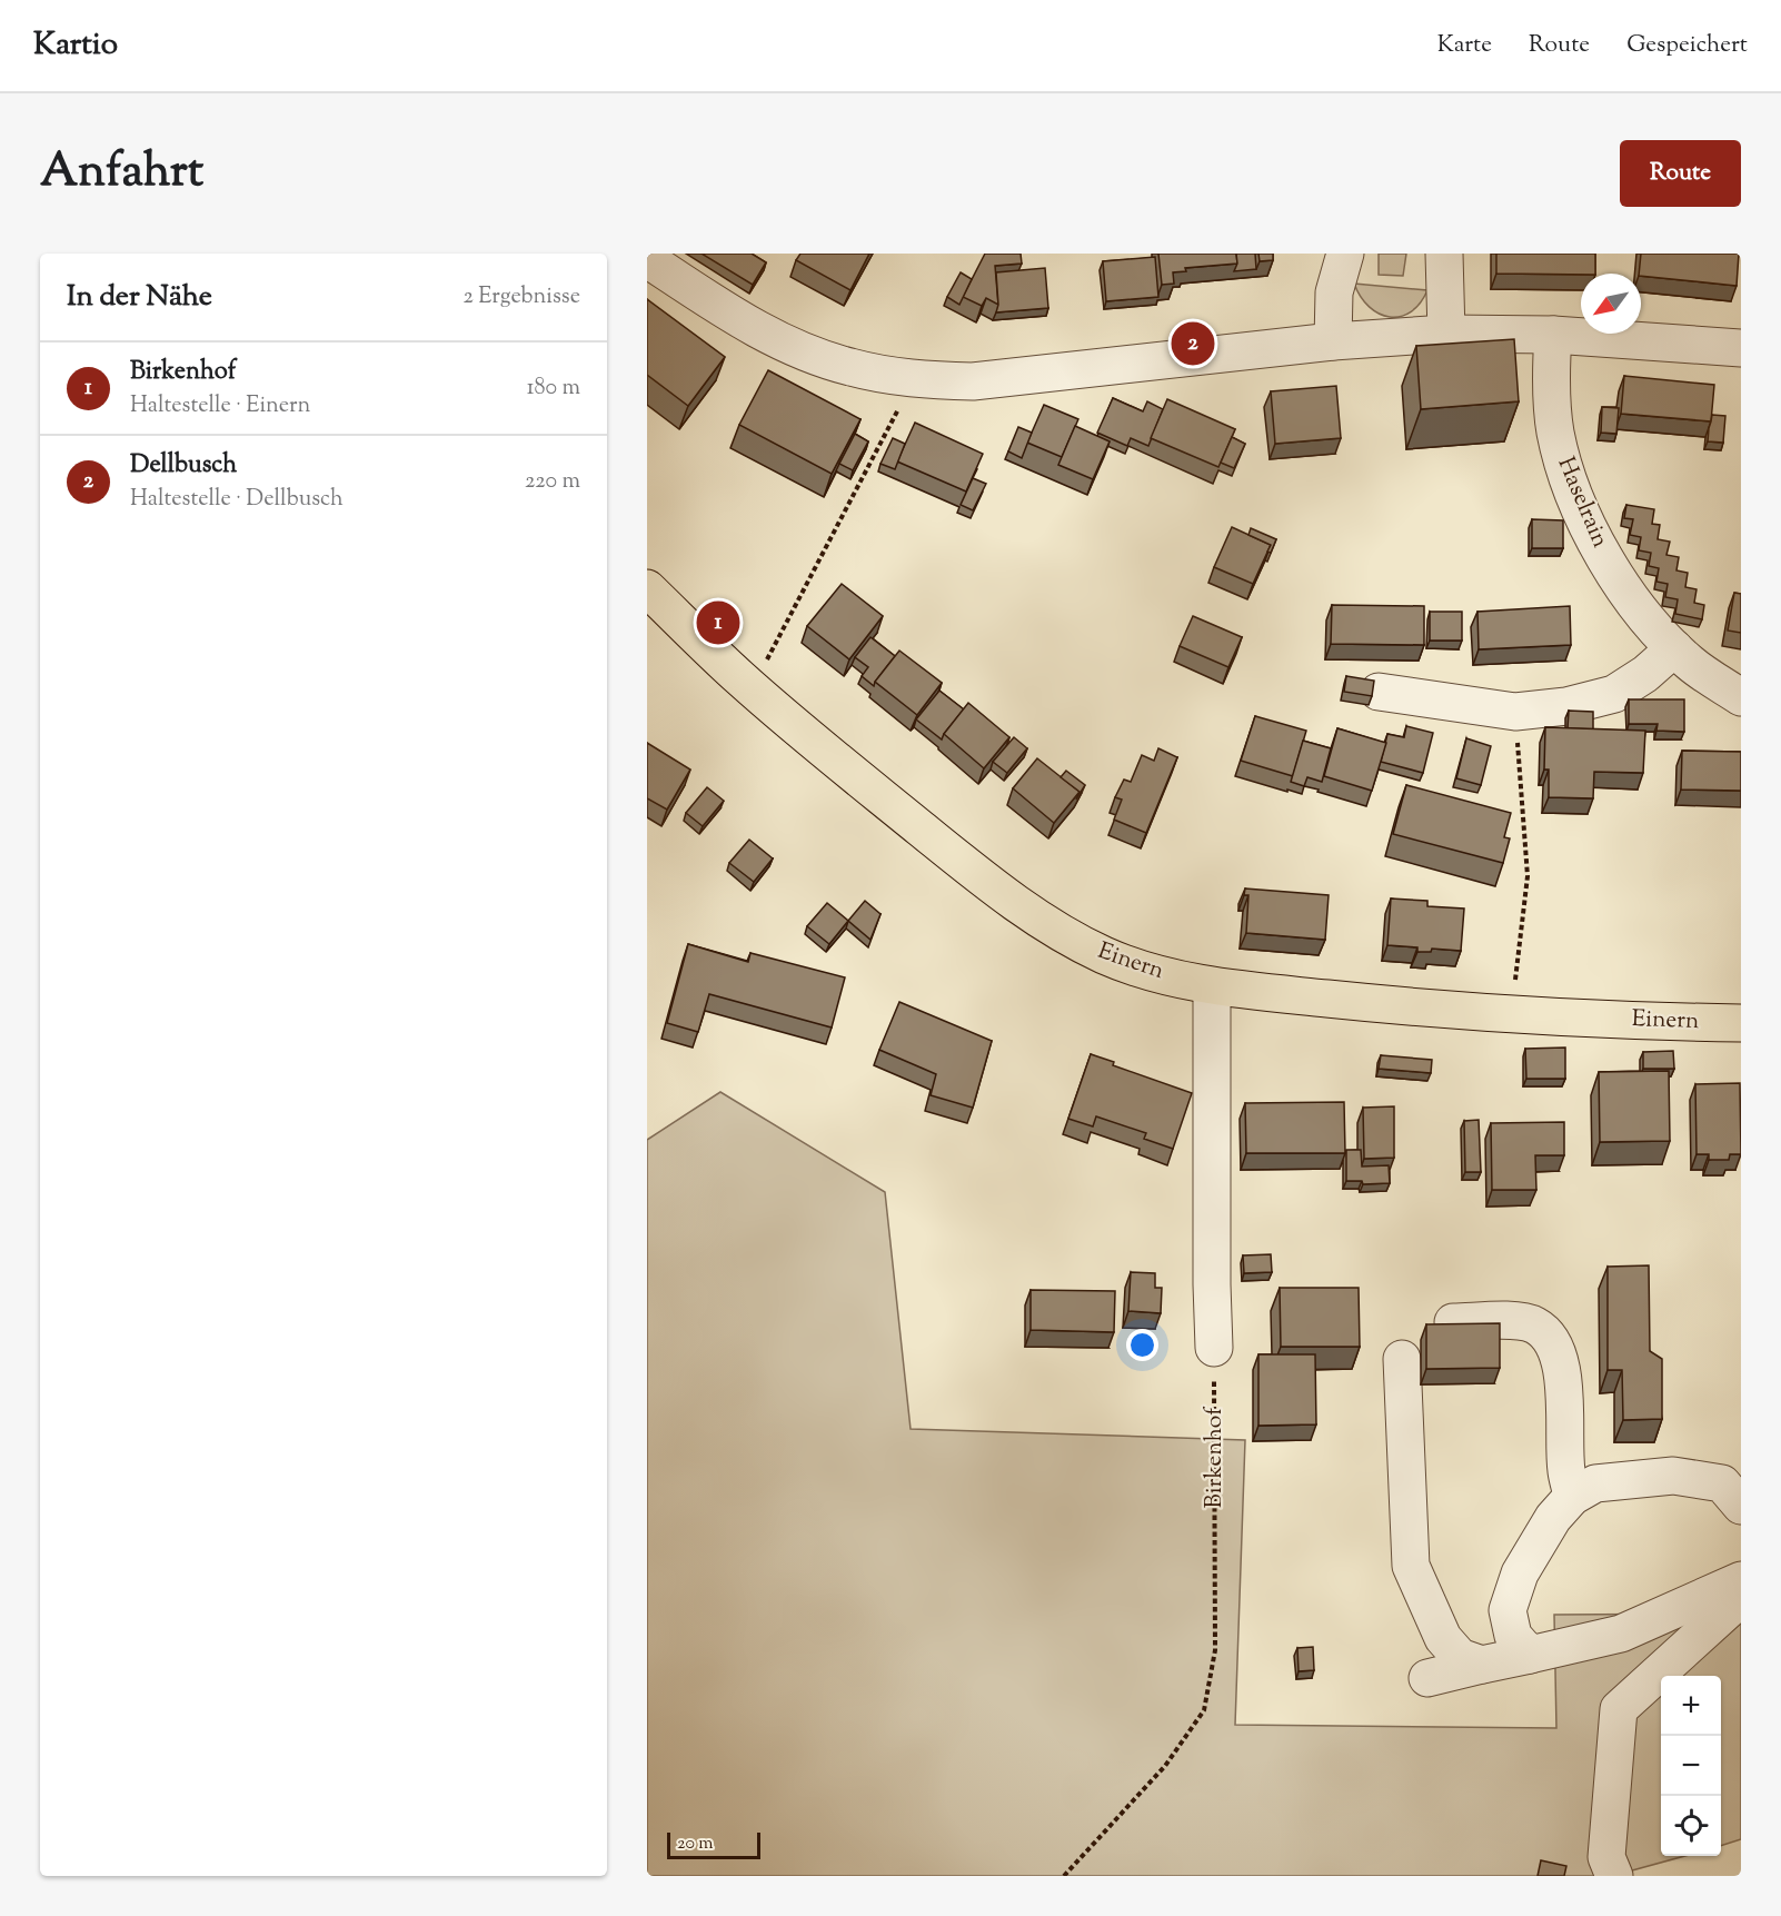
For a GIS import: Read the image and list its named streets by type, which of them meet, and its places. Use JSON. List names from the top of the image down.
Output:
{
  "streets": {
    "main road": ["Einern"],
    "street": ["Haselrain"],
    "path": ["Birkenhof"]
  },
  "scale_bar": "20 m",
  "north": "bottom left",
  "page": {
    "header": "Kartio",
    "nav": ["Karte", "Route", "Gespeichert"],
    "title": "Anfahrt",
    "buttons": "Route",
    "heading": ["In der Nähe", "2 Ergebnisse"],
    "pins": ["2", "1"],
    "list": [
      {
        "mark": "1",
        "name": "Birkenhof",
        "note": "Haltestelle · Einern",
        "value": "180 m"
      },
      {
        "mark": "2",
        "name": "Dellbusch",
        "note": "Haltestelle · Dellbusch",
        "value": "220 m"
      }
    ],
    "map_buttons": ["+", "−"],
    "scale": "20 m"
  }
}
